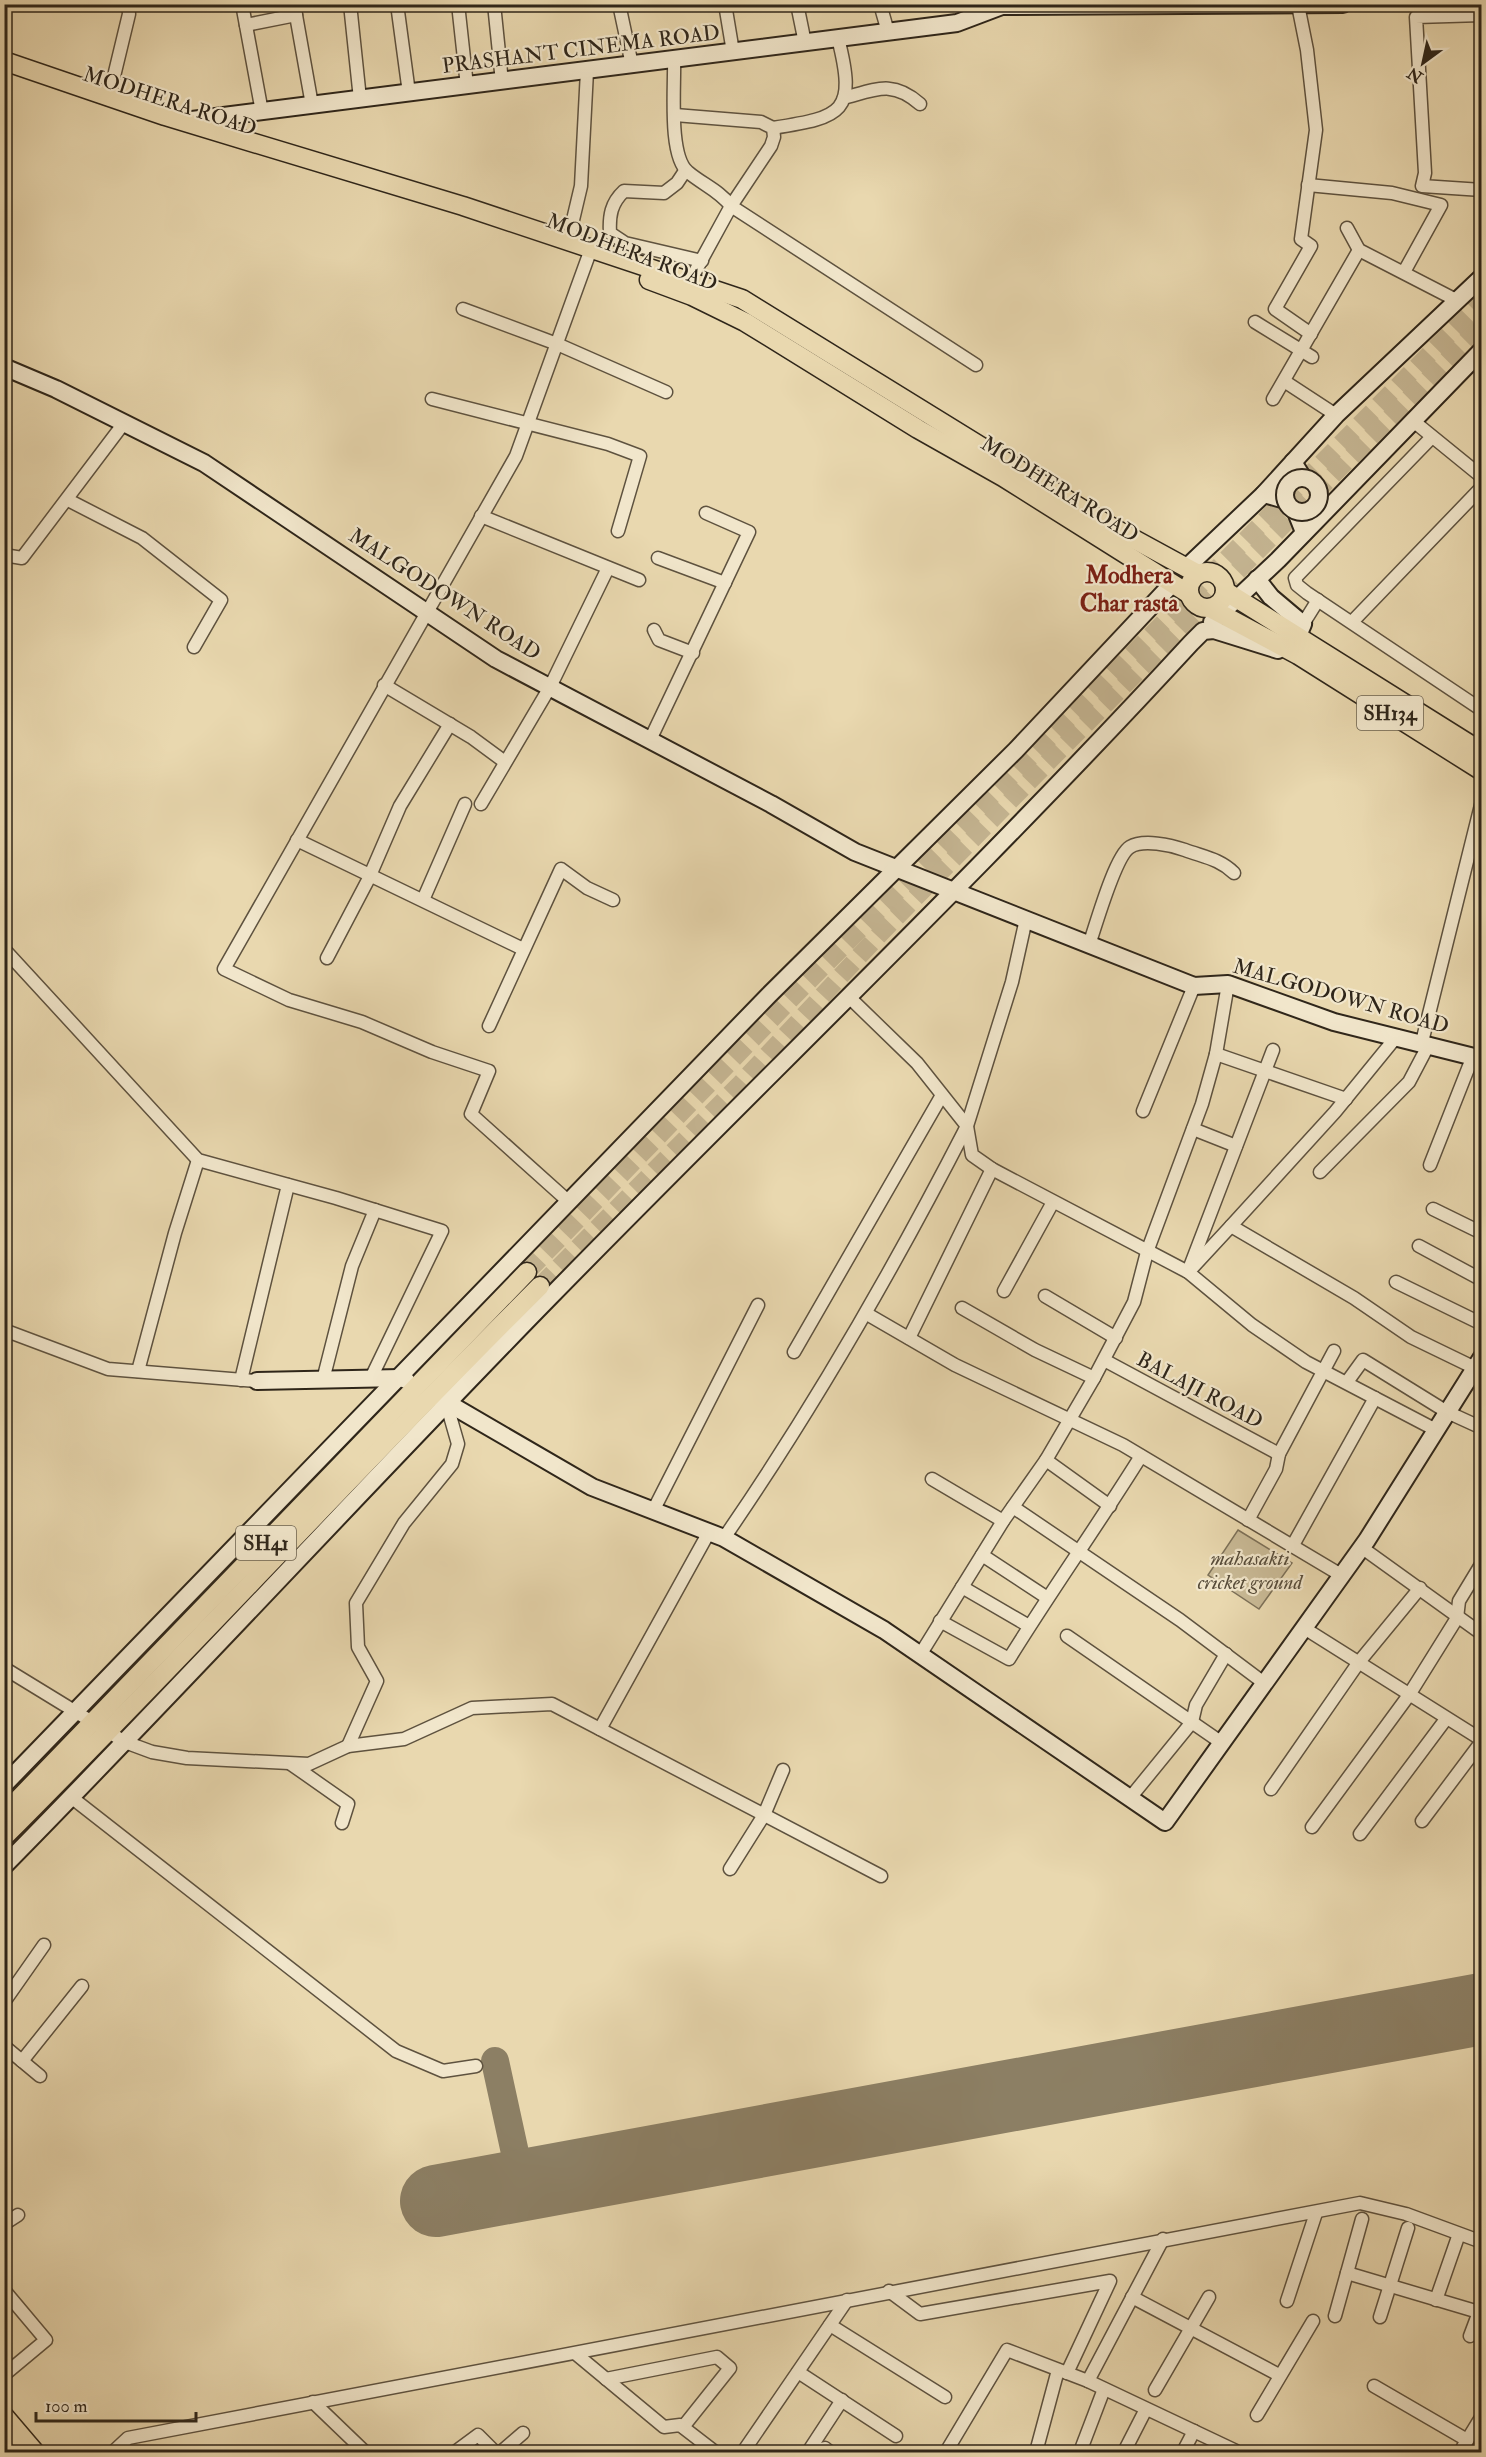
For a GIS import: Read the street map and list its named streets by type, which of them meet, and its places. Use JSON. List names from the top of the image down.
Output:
{
  "streets": {
    "main road": ["MODHERA ROAD", "SH134", "SH41"],
    "street": ["PRASHANT CINEMA ROAD", "MALGODOWN ROAD", "BALAJI ROAD"]
  },
  "districts": ["Modhera Char rasta"],
  "parks": ["mahasakti cricket ground"],
  "scale_bar": "100 m",
  "north": "bottom left"
}
